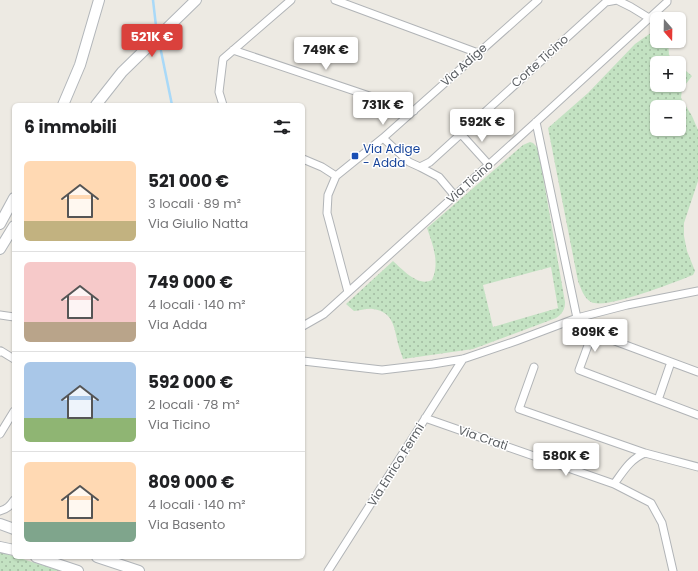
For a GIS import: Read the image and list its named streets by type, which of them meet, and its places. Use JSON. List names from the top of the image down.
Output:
{
  "streets": {
    "street": [
      "Corte Ticino",
      "Via Adige",
      "Via Ticino",
      "Via Crati",
      "Via Enrico Fermi"
    ]
  },
  "crossings": [
    ["Corte Ticino", "Via Ticino"],
    ["Via Adige", "Via Ticino"],
    ["Via Crati", "Via Enrico Fermi"]
  ],
  "places": {
    "transit": ["Via Adige - Adda"]
  },
  "north": "bottom",
  "page": {
    "map_buttons": ["+", "−"],
    "price": [
      "521K €",
      "749K €",
      "731K €",
      "592K €",
      "809K €",
      "580K €"
    ],
    "heading": "6 immobili",
    "list": [
      {
        "name": "521 000 €",
        "note": "3 locali · 89 m² · Via Giulio Natta"
      },
      {
        "name": "749 000 €",
        "note": "4 locali · 140 m² · Via Adda"
      },
      {
        "name": "592 000 €",
        "note": "2 locali · 78 m² · Via Ticino"
      },
      {
        "name": "809 000 €",
        "note": "4 locali · 140 m² · Via Basento"
      }
    ]
  }
}
